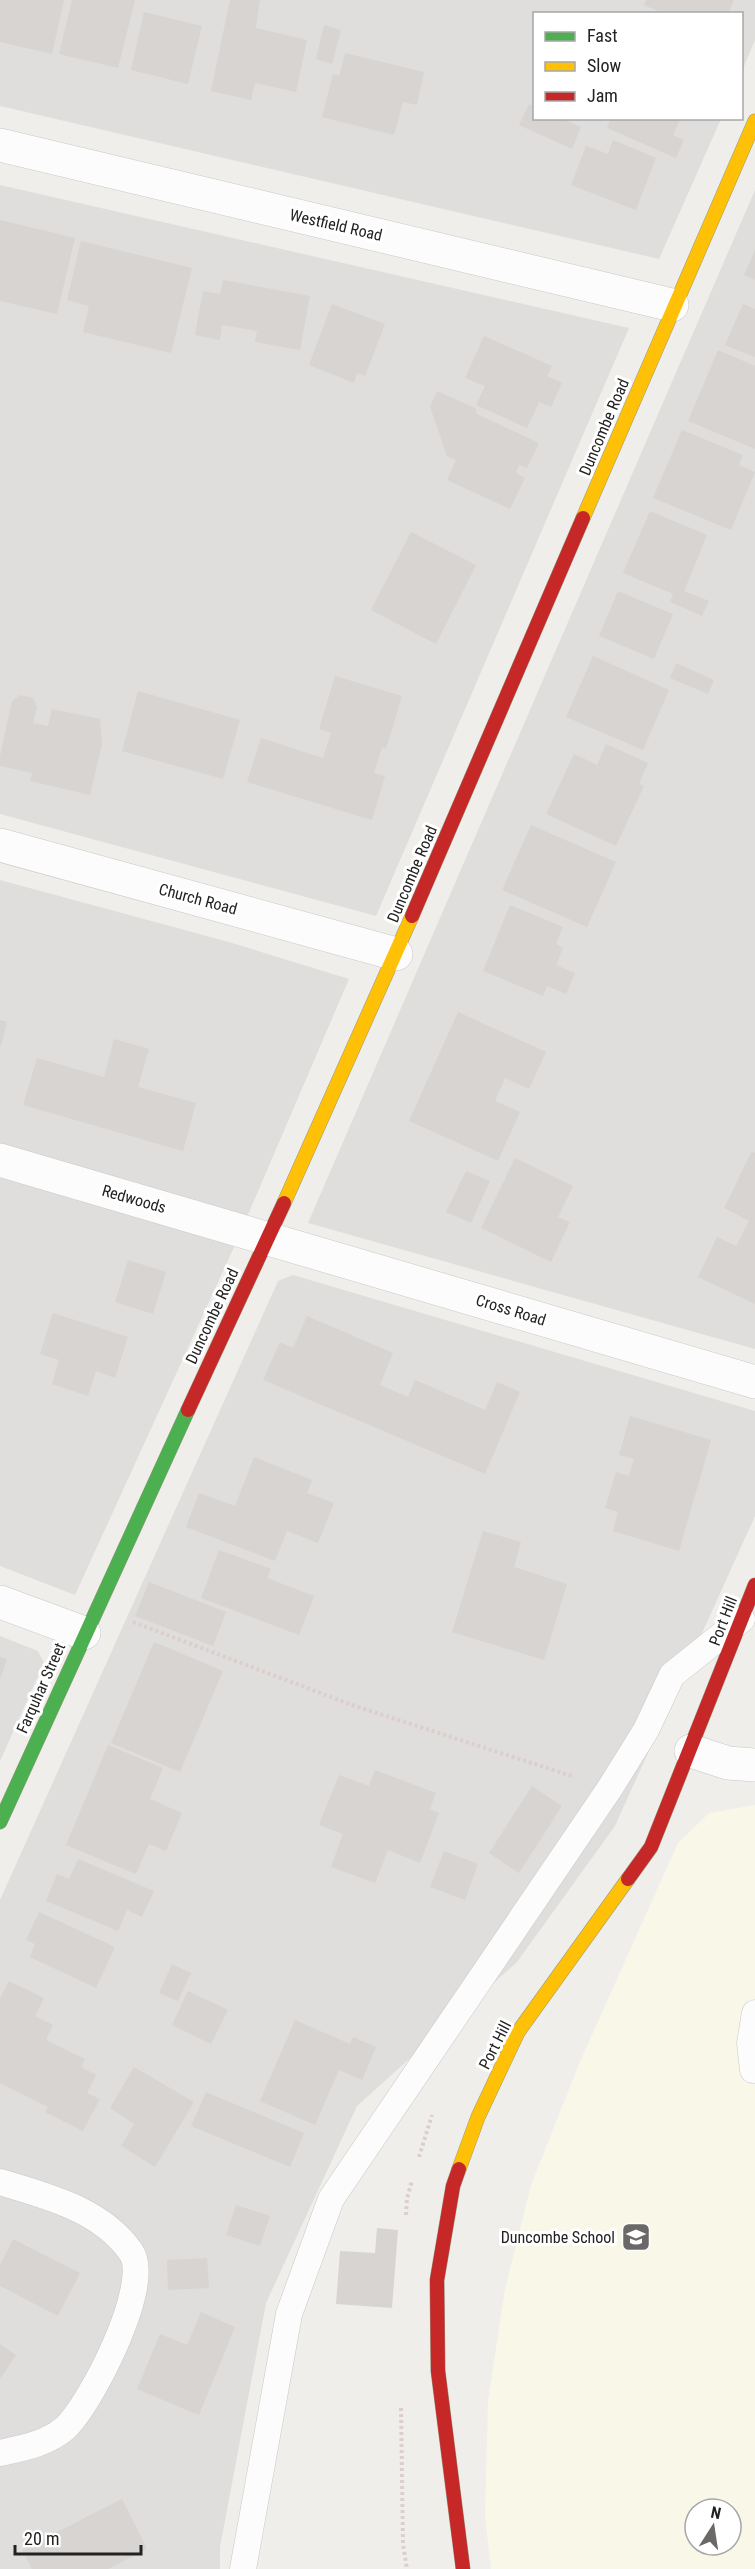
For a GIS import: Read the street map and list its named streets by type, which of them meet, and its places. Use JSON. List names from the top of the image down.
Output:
{
  "streets": {
    "street": [
      "Westfield Road",
      "Duncombe Road",
      "Church Road",
      "Redwoods",
      "Cross Road",
      "Port Hill",
      "Farquhar Street"
    ]
  },
  "crossings": [
    ["Westfield Road", "Duncombe Road"],
    ["Duncombe Road", "Church Road"],
    ["Duncombe Road", "Redwoods"],
    ["Duncombe Road", "Cross Road"],
    ["Duncombe Road", "Farquhar Street"],
    ["Redwoods", "Cross Road"]
  ],
  "places": {
    "school or university": ["Duncombe School"]
  },
  "legend": ["Fast", "Slow", "Jam"],
  "scale_bar": "20 m",
  "north": "top"
}
